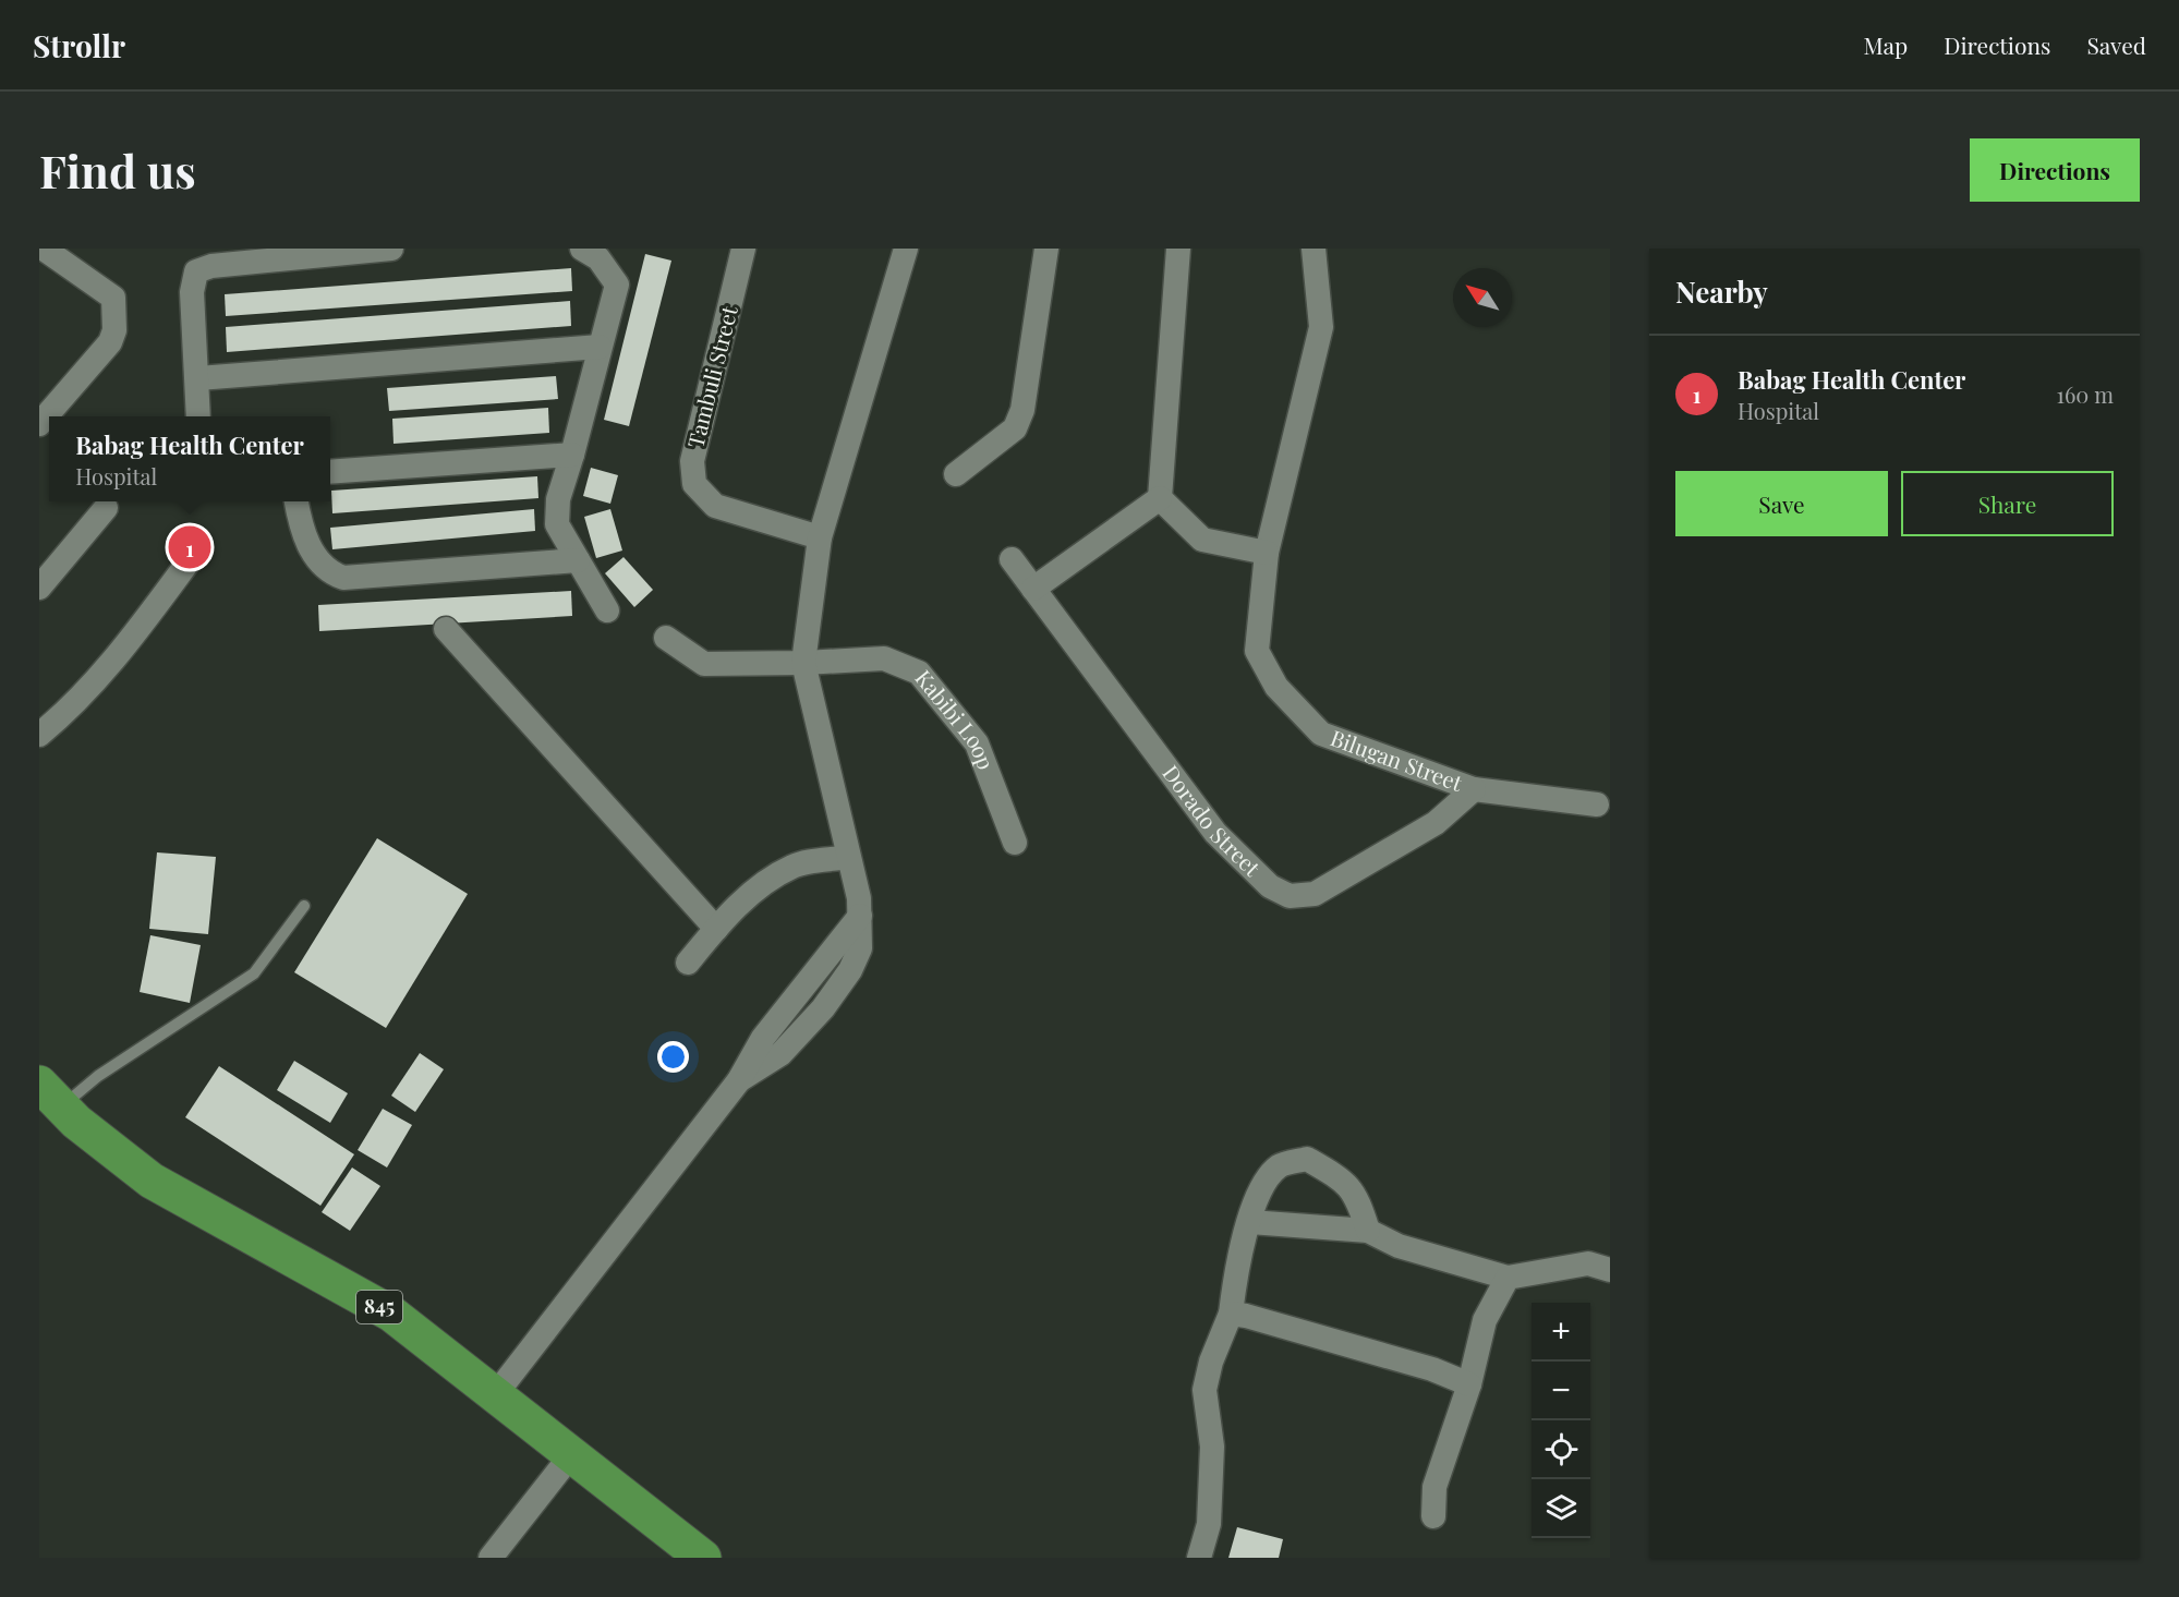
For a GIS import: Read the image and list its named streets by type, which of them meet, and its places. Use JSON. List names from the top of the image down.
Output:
{
  "streets": {
    "main road": ["845"],
    "street": [
      "Tambuli Street",
      "Kabibi Loop",
      "Bilugan Street",
      "Dorado Street"
    ]
  },
  "crossings": [
    ["Bilugan Street", "Dorado Street"]
  ],
  "north": "top left",
  "page": {
    "header": "Strollr",
    "nav": ["Map", "Directions", "Saved"],
    "buttons": [
      "Directions",
      ["Save", "Share"]
    ],
    "title": "Find us",
    "heading": "Nearby",
    "list": [
      {
        "mark": "1",
        "name": "Babag Health Center",
        "note": "Hospital",
        "value": "160 m"
      }
    ],
    "popup": ["Babag Health Center", "Hospital"],
    "pins": "1",
    "map_buttons": ["+", "−"]
  }
}
